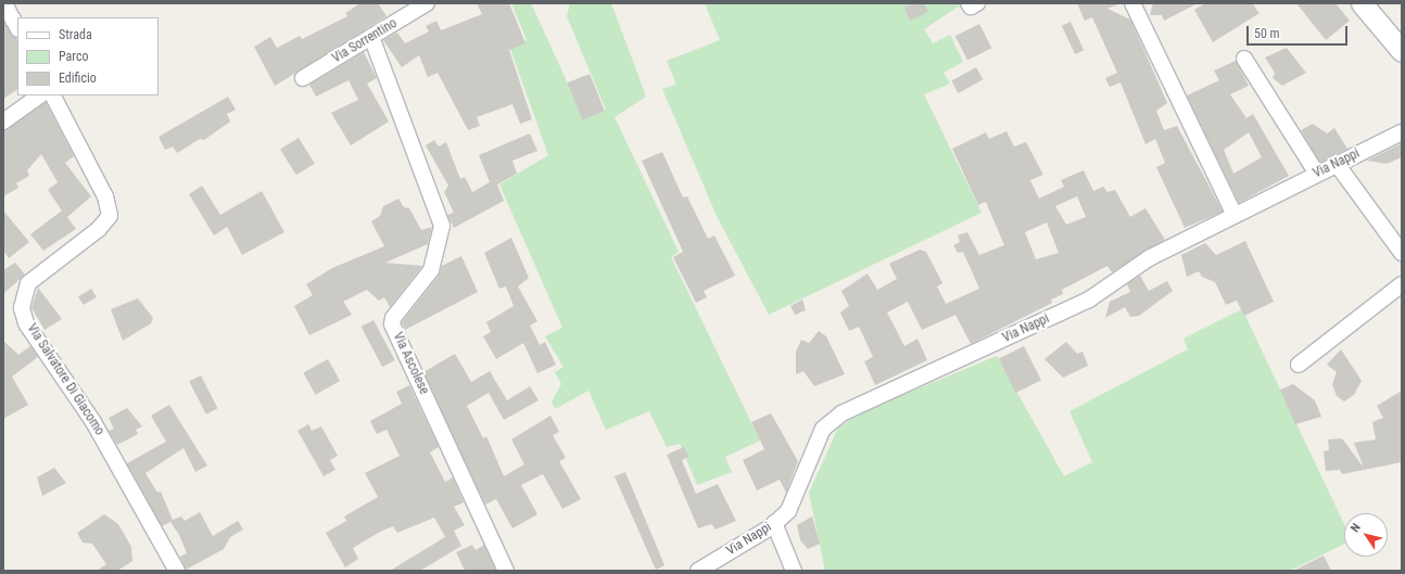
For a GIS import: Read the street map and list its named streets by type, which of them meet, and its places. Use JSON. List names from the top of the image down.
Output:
{
  "streets": {
    "street": [
      "Via Sorrentino",
      "Via Nappi",
      "Via Ascolese",
      "Via Salvatore Di Giacomo"
    ]
  },
  "crossings": [
    ["Via Sorrentino", "Via Ascolese"]
  ],
  "legend": ["Strada", "Parco", "Edificio"],
  "scale_bar": "50 m",
  "north": "top left"
}
